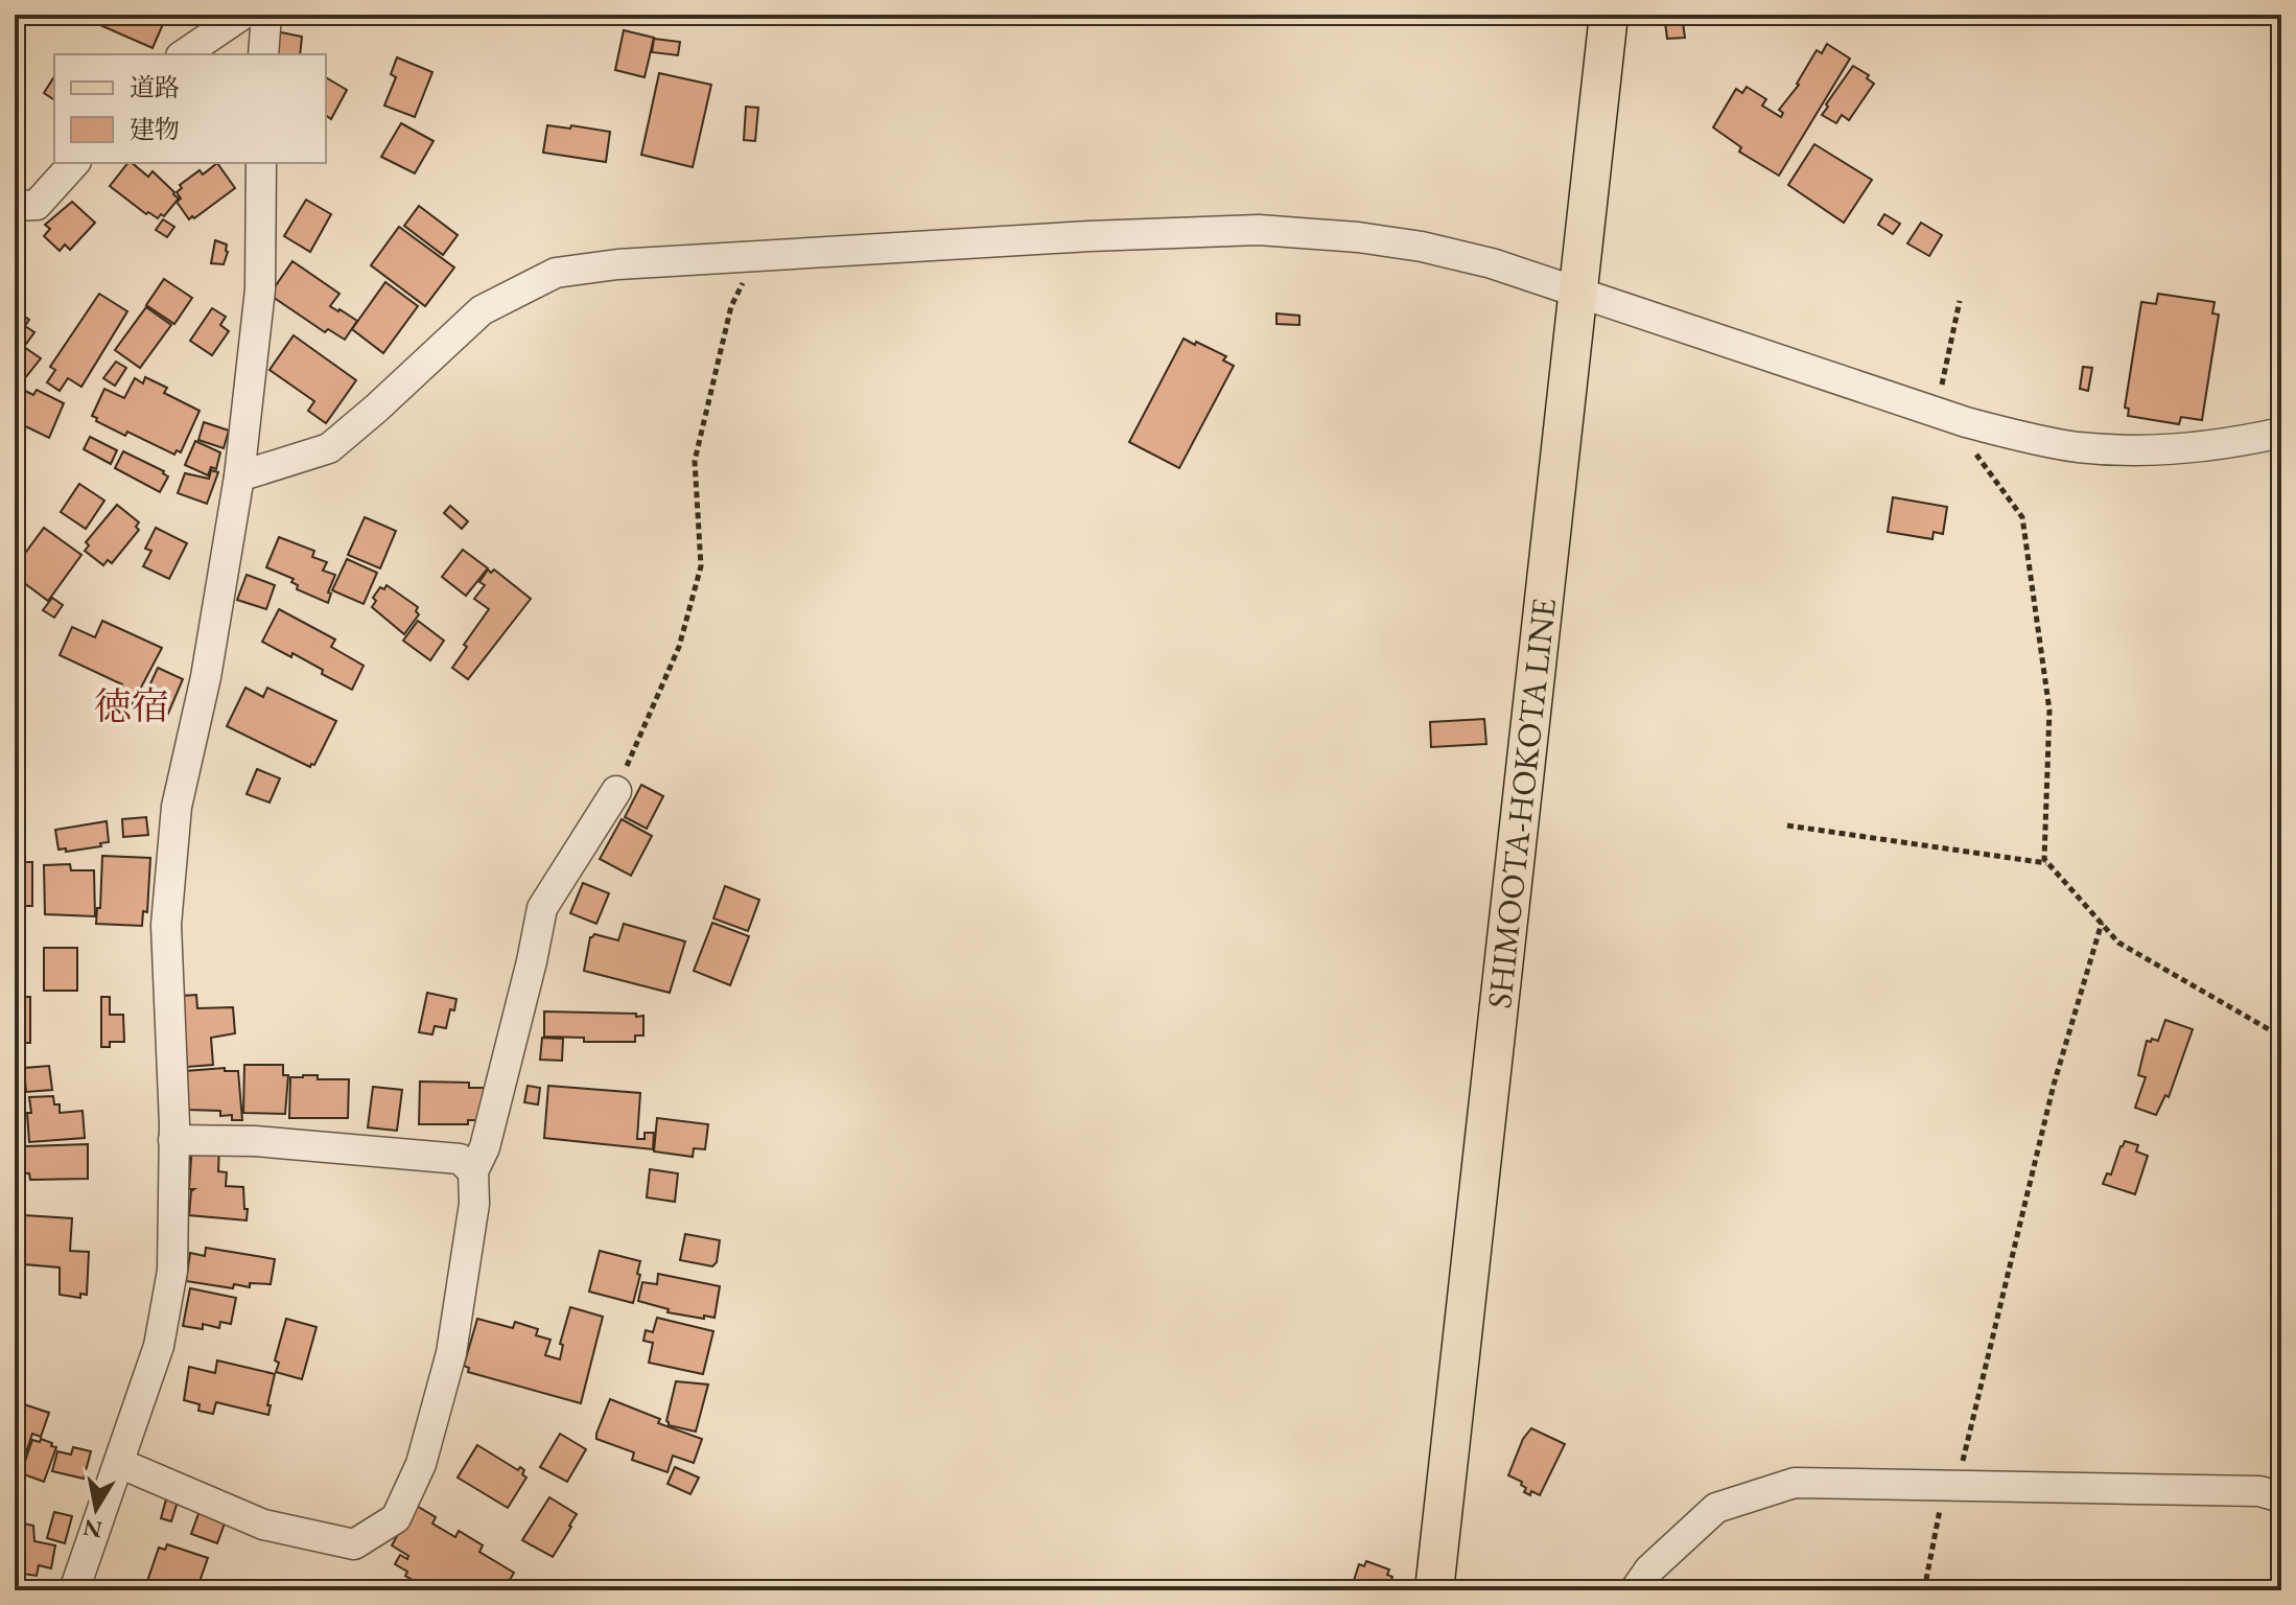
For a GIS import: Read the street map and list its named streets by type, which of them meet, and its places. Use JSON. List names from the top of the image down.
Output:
{
  "streets": {
    "main road": ["SHIMOOTA-HOKOTA LINE"]
  },
  "districts": ["徳宿"],
  "legend": ["道路", "建物"],
  "north": "bottom"
}
